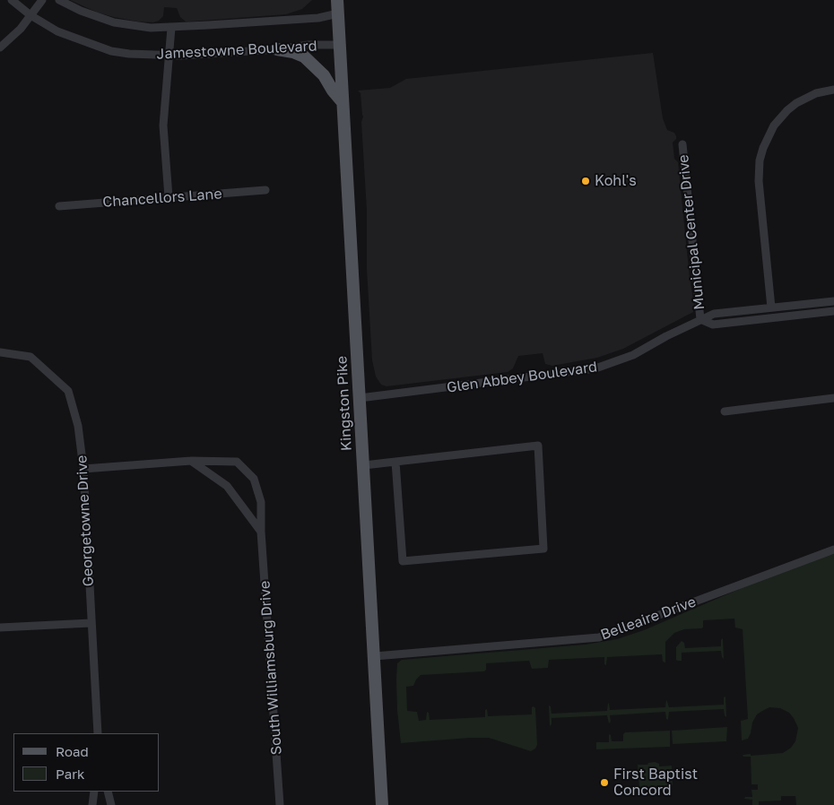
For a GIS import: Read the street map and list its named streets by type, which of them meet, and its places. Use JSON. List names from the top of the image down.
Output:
{
  "streets": {
    "main road": ["Kingston Pike"],
    "street": [
      "Jamestowne Boulevard",
      "Chancellors Lane",
      "Municipal Center Drive",
      "Glen Abbey Boulevard",
      "Georgetowne Drive",
      "Belleaire Drive",
      "South Williamsburg Drive"
    ]
  },
  "crossings": [
    ["Jamestowne Boulevard", "Kingston Pike"],
    ["Municipal Center Drive", "Glen Abbey Boulevard"],
    ["Glen Abbey Boulevard", "Kingston Pike"],
    ["Kingston Pike", "Belleaire Drive"],
    ["Georgetowne Drive", "South Williamsburg Drive"]
  ],
  "places": ["Kohl's", "First Baptist Concord"],
  "legend": ["Road", "Park"]
}
